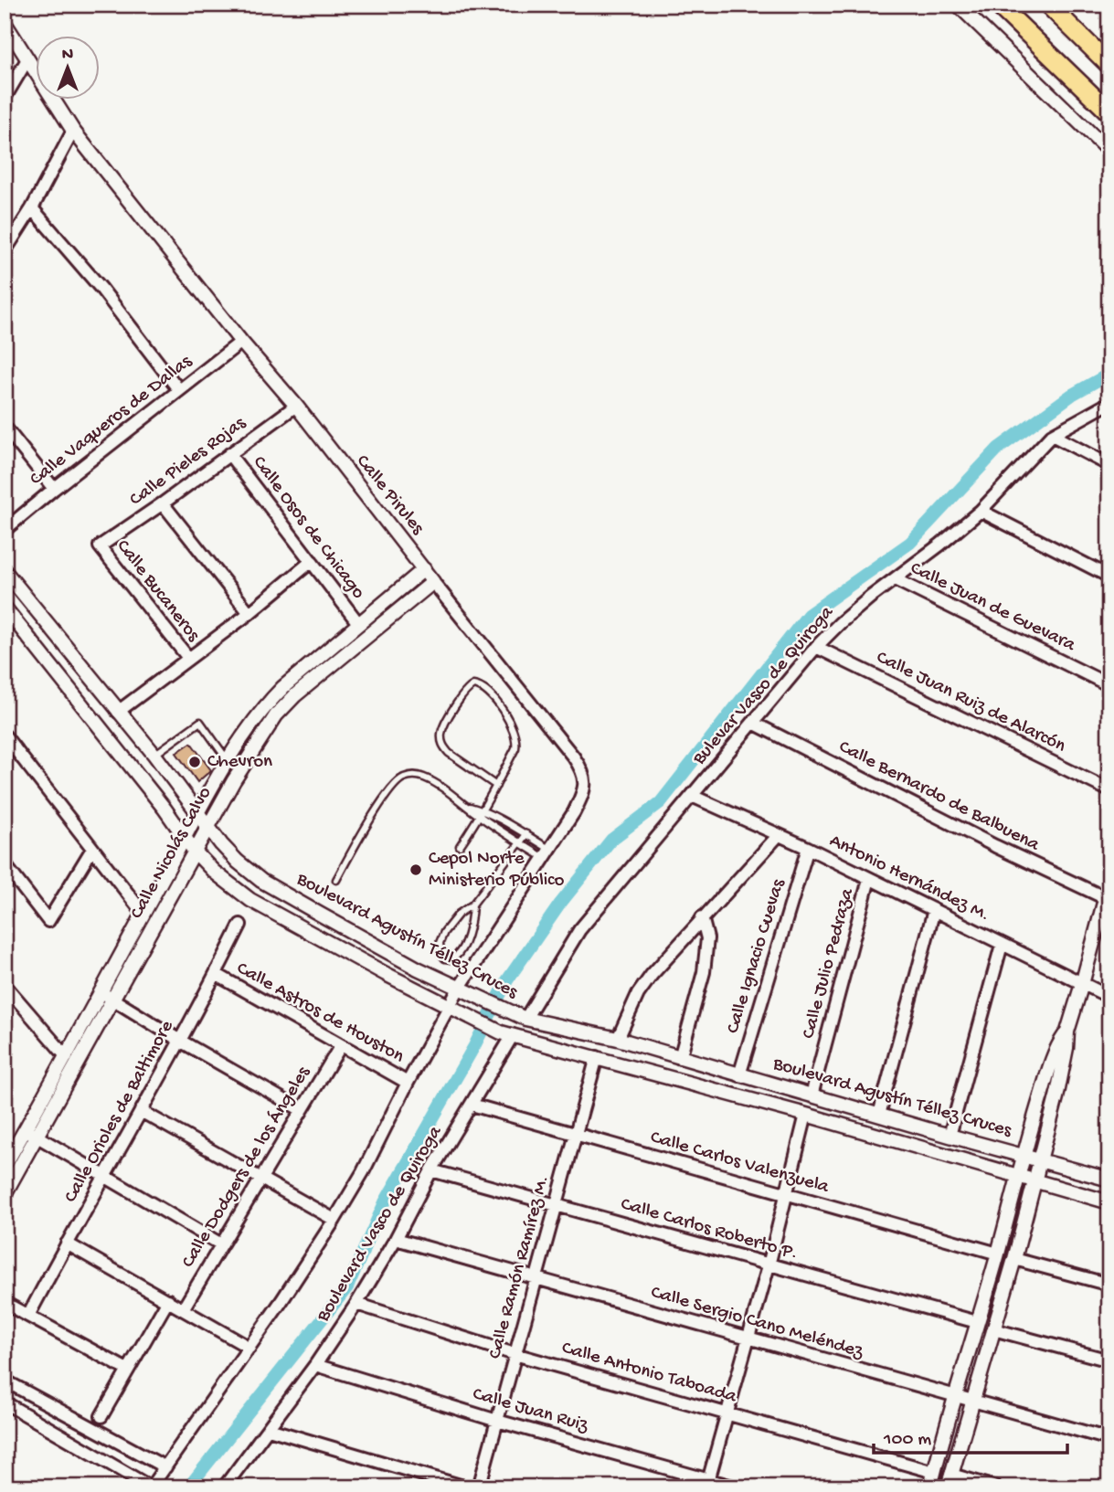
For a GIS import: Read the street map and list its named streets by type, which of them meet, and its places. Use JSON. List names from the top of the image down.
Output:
{
  "streets": {
    "street": [
      "Calle Vaqueros de Dallas",
      "Calle Pieles Rojas",
      "Calle Pirules",
      "Calle Osos de Chicago",
      "Calle Bucaneros",
      "Calle Juan de Guevara",
      "Bulevar Vasco de Quiroga",
      "Calle Juan Ruiz de Alarcón",
      "Calle Bernardo de Balbuena",
      "Calle Nicolás Calvo",
      "Antonio Hernández M.",
      "Boulevard Agustín Téllez Cruces",
      "Calle Ignacio Cuevas",
      "Calle Julio Pedraza",
      "Calle Astros de Houston",
      "Calle Orioles de Baltimore",
      "Calle Carlos Valenzuela",
      "Calle Dodgers de los Ángeles",
      "Boulevard Vasco de Quiroga",
      "Calle Carlos Roberto P.",
      "Calle Ramón Ramírez M.",
      "Calle Sergio Cano Meléndez",
      "Calle Antonio Taboada",
      "Calle Juan Ruiz"
    ]
  },
  "crossings": [
    ["Calle Vaqueros de Dallas", "Calle Pirules"],
    ["Calle Pieles Rojas", "Calle Pirules"],
    ["Calle Pieles Rojas", "Calle Osos de Chicago"],
    ["Calle Pieles Rojas", "Calle Bucaneros"],
    ["Calle Pirules", "Calle Nicolás Calvo"],
    ["Calle Pirules", "Boulevard Agustín Téllez Cruces"],
    ["Calle Pirules", "Calle Astros de Houston"],
    ["Calle Osos de Chicago", "Calle Nicolás Calvo"],
    ["Calle Juan de Guevara", "Bulevar Vasco de Quiroga"],
    ["Bulevar Vasco de Quiroga", "Calle Juan Ruiz de Alarcón"],
    ["Bulevar Vasco de Quiroga", "Calle Bernardo de Balbuena"],
    ["Bulevar Vasco de Quiroga", "Antonio Hernández M."],
    ["Bulevar Vasco de Quiroga", "Boulevard Agustín Téllez Cruces"],
    ["Calle Nicolás Calvo", "Boulevard Agustín Téllez Cruces"],
    ["Antonio Hernández M.", "Calle Ignacio Cuevas"],
    ["Antonio Hernández M.", "Calle Julio Pedraza"],
    ["Boulevard Agustín Téllez Cruces", "Calle Ignacio Cuevas"],
    ["Boulevard Agustín Téllez Cruces", "Calle Julio Pedraza"],
    ["Boulevard Agustín Téllez Cruces", "Boulevard Vasco de Quiroga"],
    ["Boulevard Agustín Téllez Cruces", "Calle Ramón Ramírez M."],
    ["Calle Astros de Houston", "Calle Orioles de Baltimore"],
    ["Calle Astros de Houston", "Calle Dodgers de los Ángeles"],
    ["Calle Carlos Valenzuela", "Boulevard Vasco de Quiroga"],
    ["Calle Carlos Valenzuela", "Calle Ramón Ramírez M."],
    ["Boulevard Vasco de Quiroga", "Calle Carlos Roberto P."],
    ["Boulevard Vasco de Quiroga", "Calle Sergio Cano Meléndez"],
    ["Boulevard Vasco de Quiroga", "Calle Antonio Taboada"],
    ["Boulevard Vasco de Quiroga", "Calle Juan Ruiz"],
    ["Calle Carlos Roberto P.", "Calle Ramón Ramírez M."],
    ["Calle Ramón Ramírez M.", "Calle Sergio Cano Meléndez"],
    ["Calle Ramón Ramírez M.", "Calle Antonio Taboada"],
    ["Calle Ramón Ramírez M.", "Calle Juan Ruiz"]
  ],
  "places": ["Chevron", "Cepol Norte Ministerio Público"],
  "scale_bar": "100 m",
  "north": "top"
}
